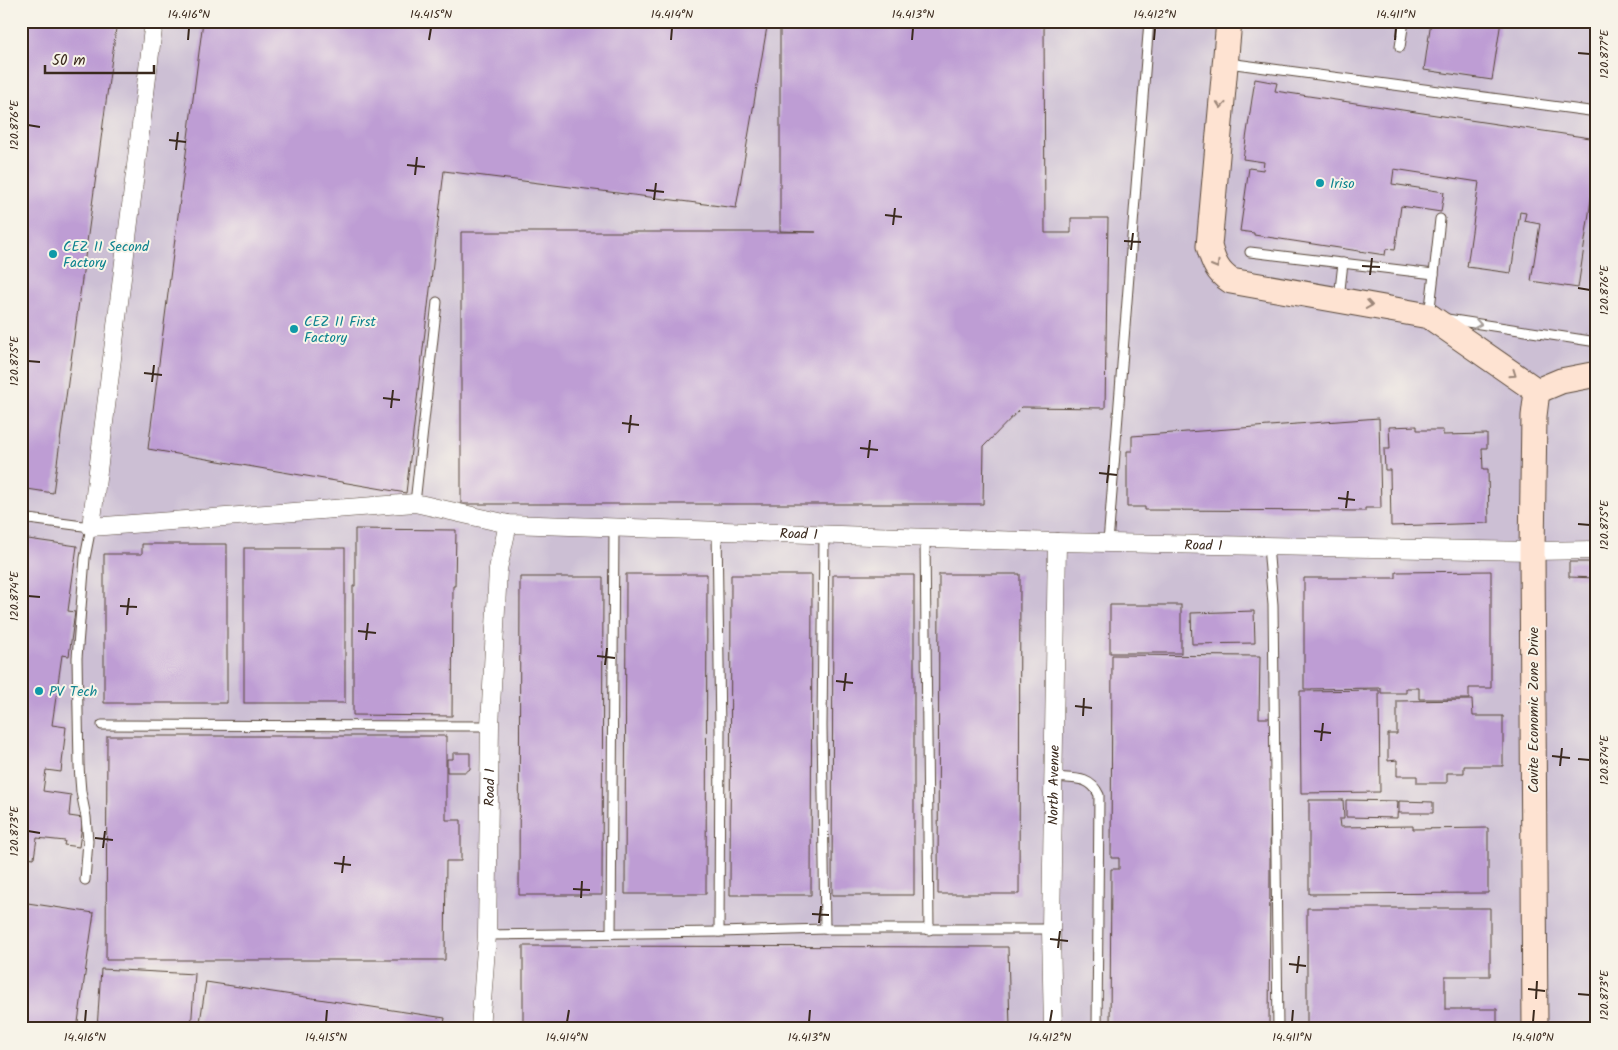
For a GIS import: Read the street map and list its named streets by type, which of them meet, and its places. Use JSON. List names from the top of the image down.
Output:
{
  "streets": {
    "street": ["Road 1", "Cavite Economic Zone Drive", "North Avenue"]
  },
  "crossings": [
    ["Road 1", "Cavite Economic Zone Drive"],
    ["Road 1", "North Avenue"]
  ],
  "places": [
    "Iriso",
    "CEZ II Second Factory",
    "CEZ II First Factory",
    "PV Tech"
  ],
  "scale_bar": "50 m",
  "coordinates": [
    "14.416°N",
    "14.415°N",
    "14.414°N",
    "14.413°N",
    "14.412°N",
    "14.411°N",
    "120.877°E",
    "120.876°E",
    "120.875°E",
    "120.874°E",
    "120.873°E",
    "14.410°N"
  ]
}
